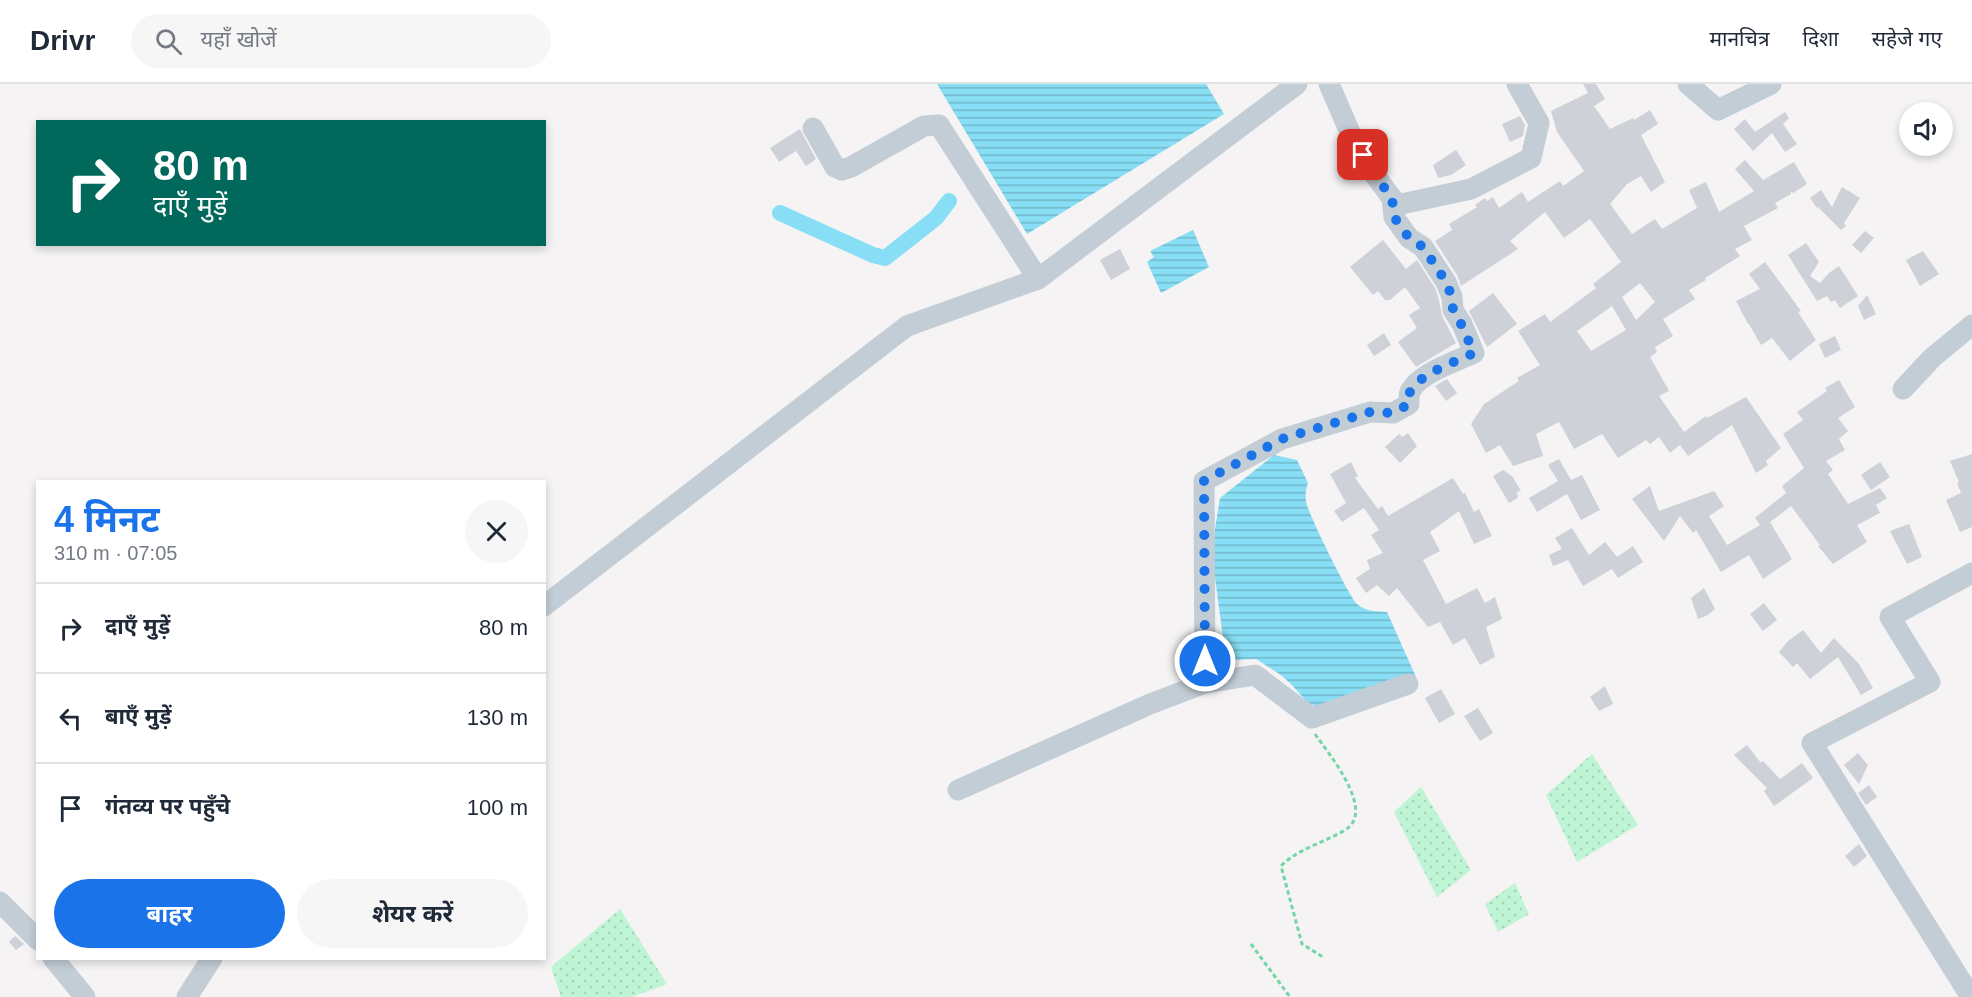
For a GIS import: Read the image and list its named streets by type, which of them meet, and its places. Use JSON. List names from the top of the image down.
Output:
{
  "page": {
    "header": "Drivr",
    "search": "यहाँ खोजें",
    "nav": ["मानचित्र", "दिशा", "सहेजे गए"],
    "turn": ["80 m", "दाएँ मुड़ें"],
    "heading": ["4 मिनट", "310 m · 07:05"],
    "list": [
      {
        "name": "दाएँ मुड़ें",
        "value": "80 m"
      },
      {
        "name": "बाएँ मुड़ें",
        "value": "130 m"
      },
      {
        "name": "गंतव्य पर पहुँचे",
        "value": "100 m"
      }
    ],
    "buttons": ["बाहर", "शेयर करें"]
  }
}
